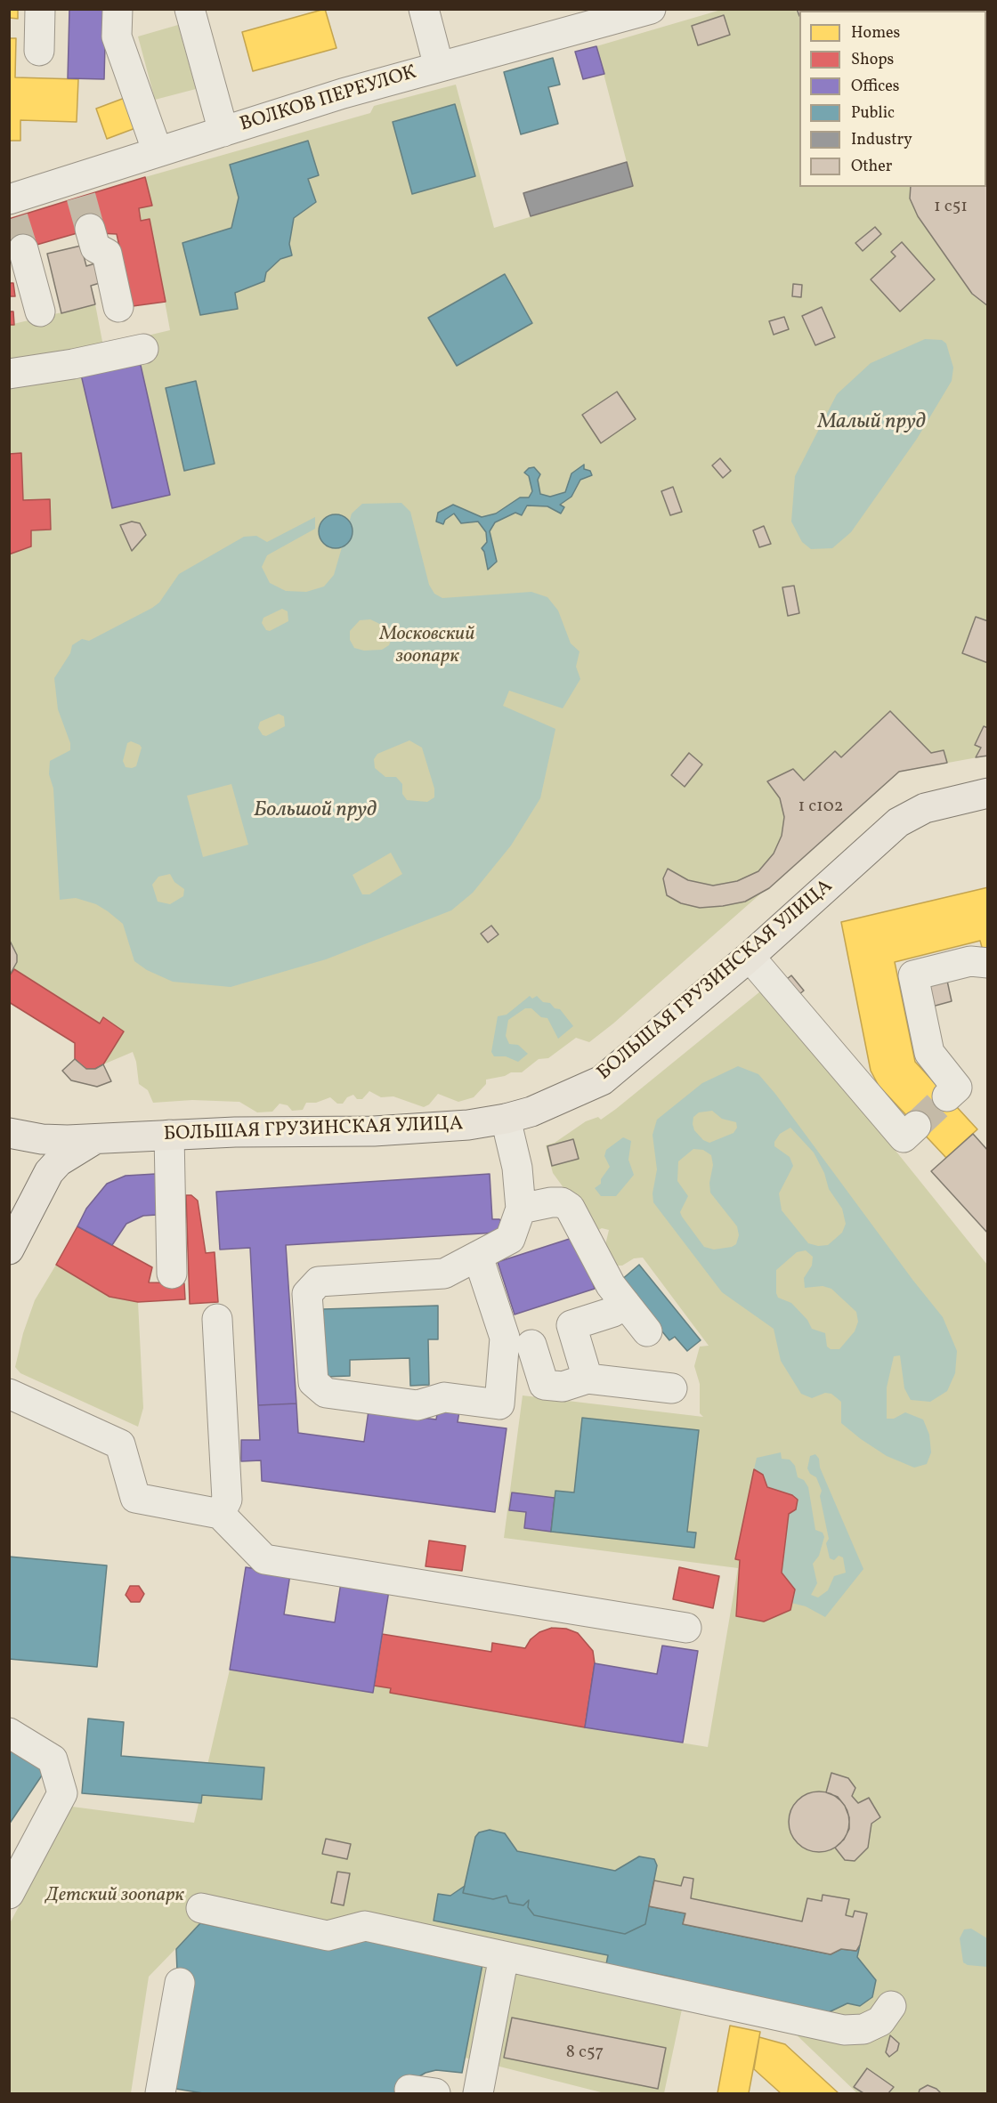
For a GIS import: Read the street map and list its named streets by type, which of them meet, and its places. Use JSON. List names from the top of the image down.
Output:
{
  "streets": {
    "main road": ["БОЛЬШАЯ ГРУЗИНСКАЯ УЛИЦА"],
    "street": ["ВОЛКОВ ПЕРЕУЛОК"]
  },
  "water": ["Малый пруд", "Большой пруд"],
  "parks": ["Московский зоопарк", "Детский зоопарк"],
  "house_numbers": ["1 с51", "1 с102", "8 с57"],
  "legend": [
    "Homes",
    "Shops",
    "Offices",
    "Public",
    "Industry",
    "Other"
  ]
}
